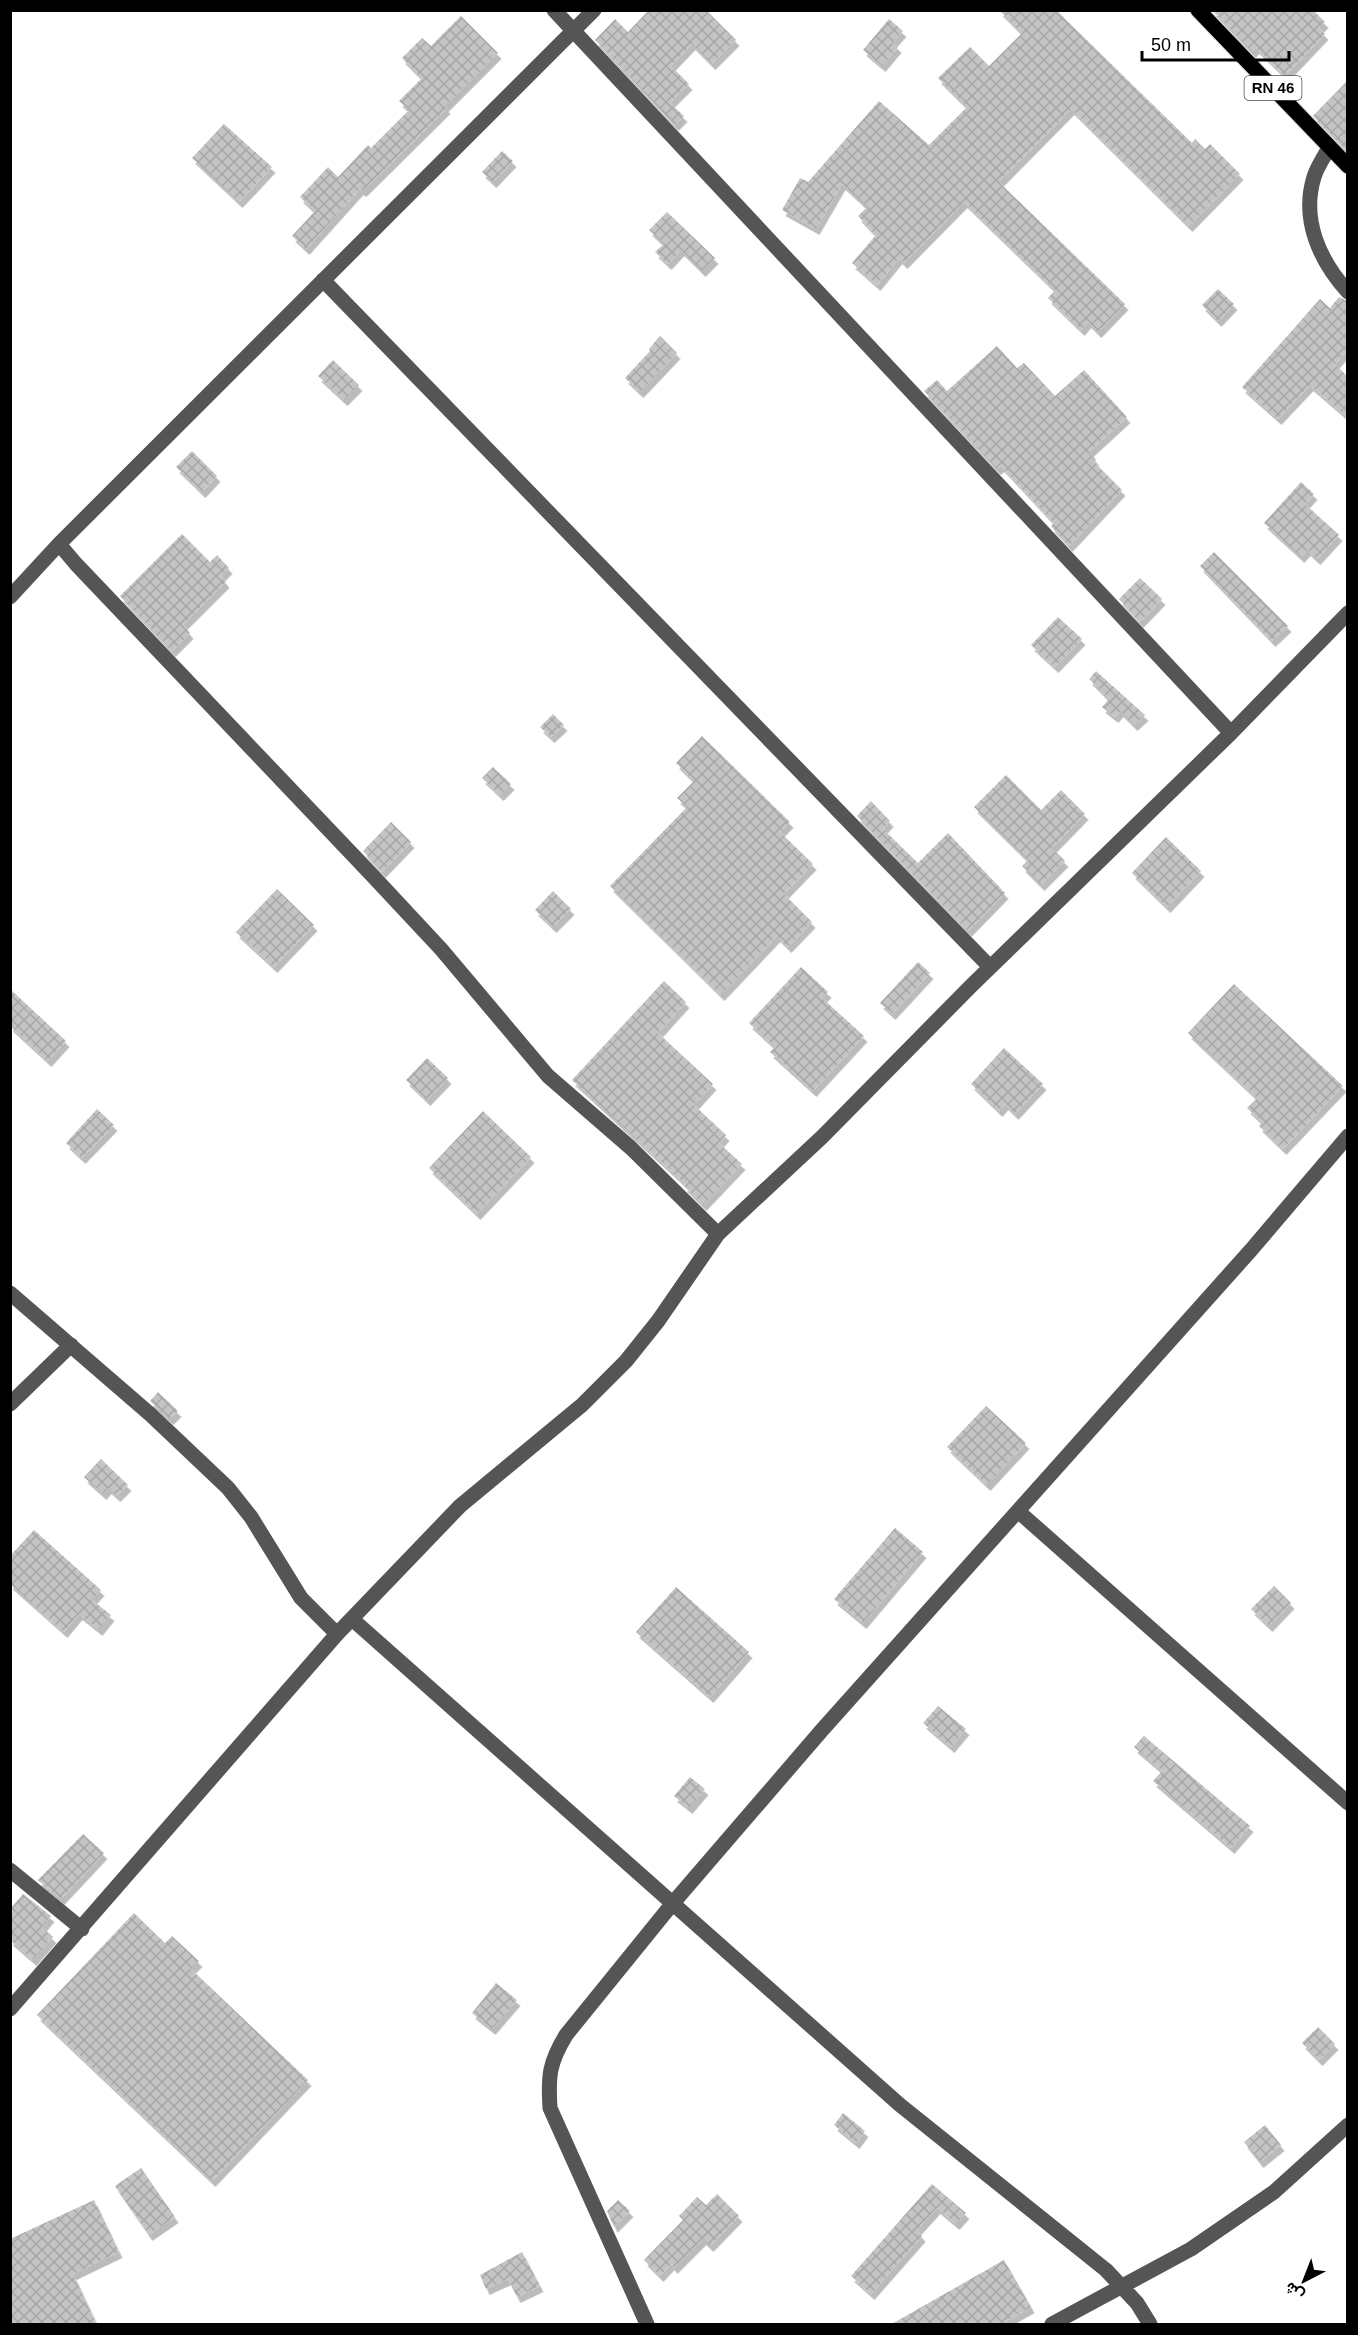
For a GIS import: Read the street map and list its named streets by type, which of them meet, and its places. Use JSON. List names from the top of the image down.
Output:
{
  "streets": {
    "main road": ["RN 46"]
  },
  "scale_bar": "50 m",
  "north": "bottom left"
}
